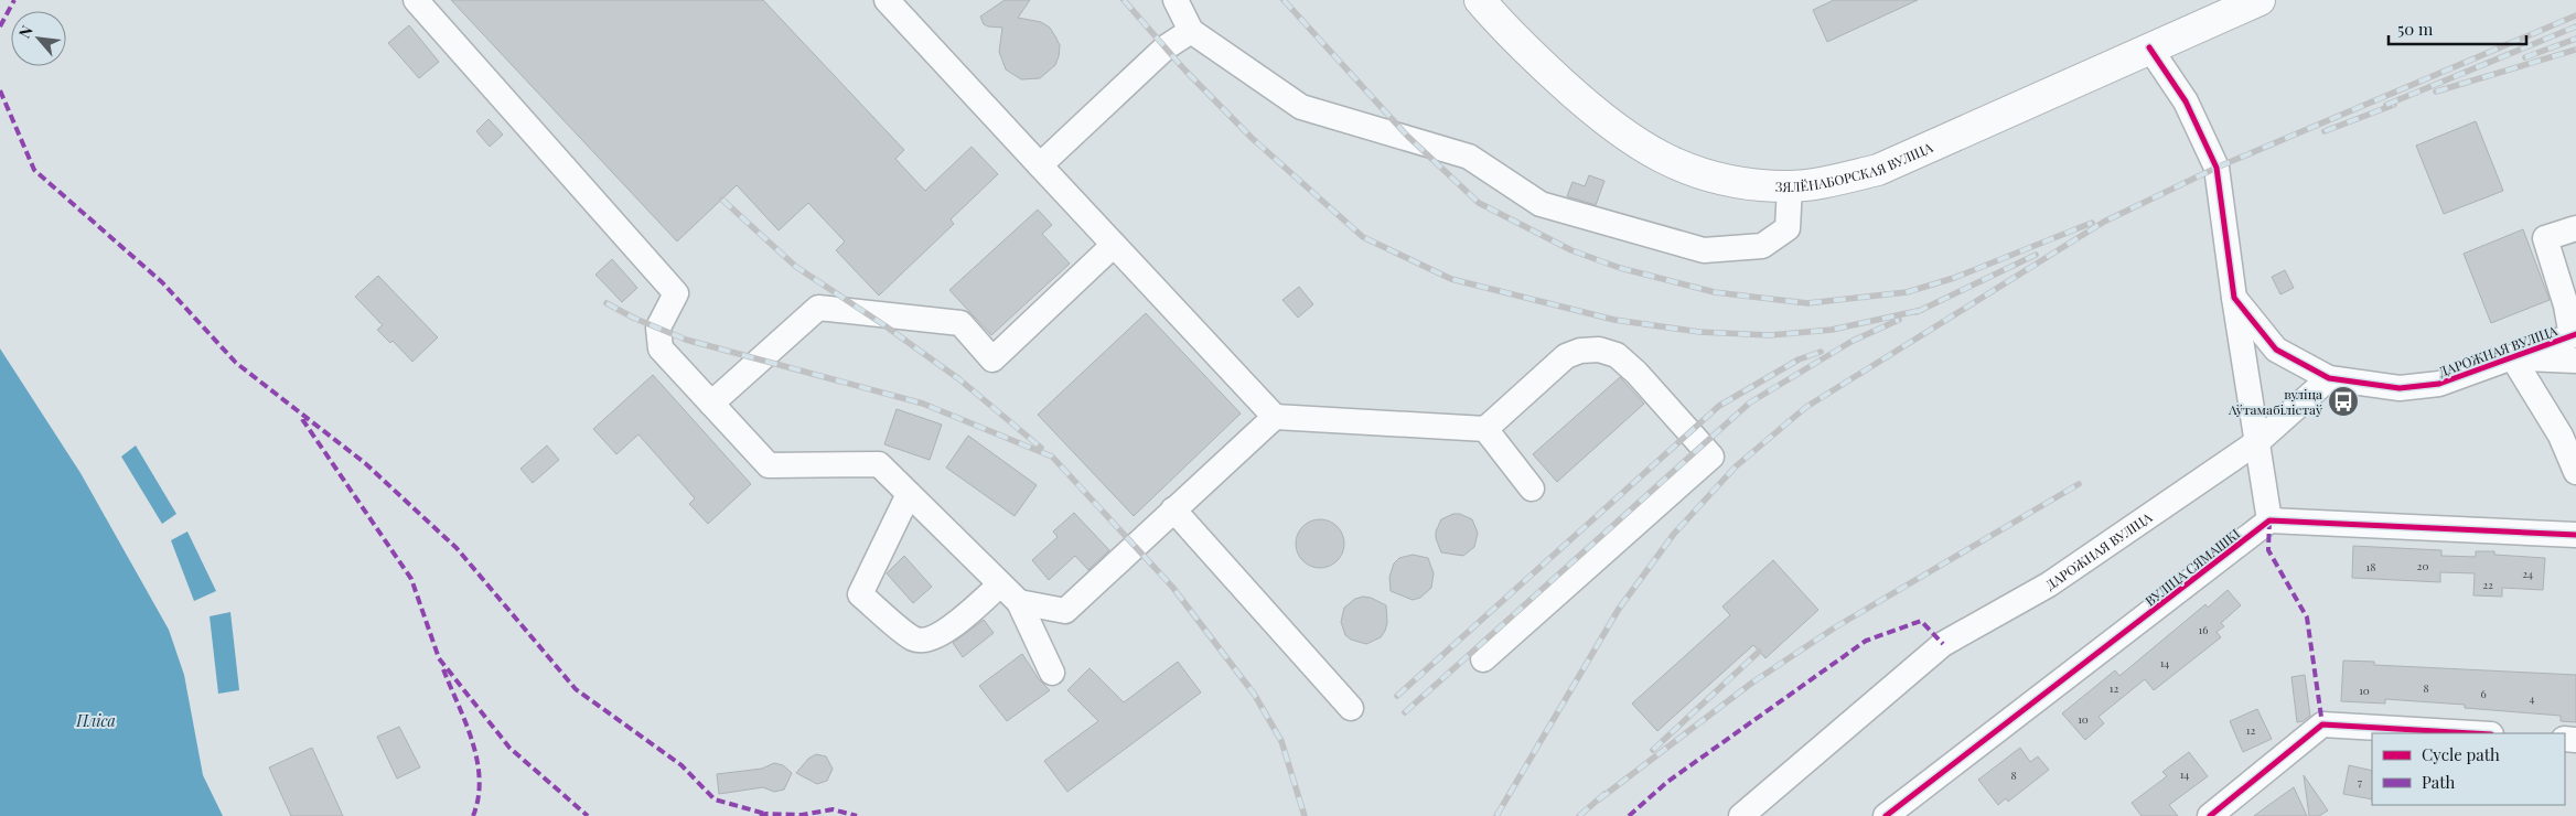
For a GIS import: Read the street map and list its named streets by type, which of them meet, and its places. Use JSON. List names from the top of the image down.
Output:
{
  "streets": {
    "main road": ["ЗЯЛЁНАБОРСКАЯ ВУЛІЦА"],
    "street": ["ДАРОЖНАЯ ВУЛІЦА", "ВУЛІЦА СЯМАШКІ"]
  },
  "water": ["Пліса"],
  "places": {
    "bus stop": ["вуліца Аўтамабілістаў"]
  },
  "house_numbers": [
    "20",
    "18",
    "24",
    "22",
    "16",
    "14",
    "12",
    "8",
    "10",
    "6",
    "4",
    "10",
    "12",
    "14",
    "8",
    "7"
  ],
  "legend": ["Cycle path", "Path"],
  "scale_bar": "50 m",
  "north": "top left"
}
